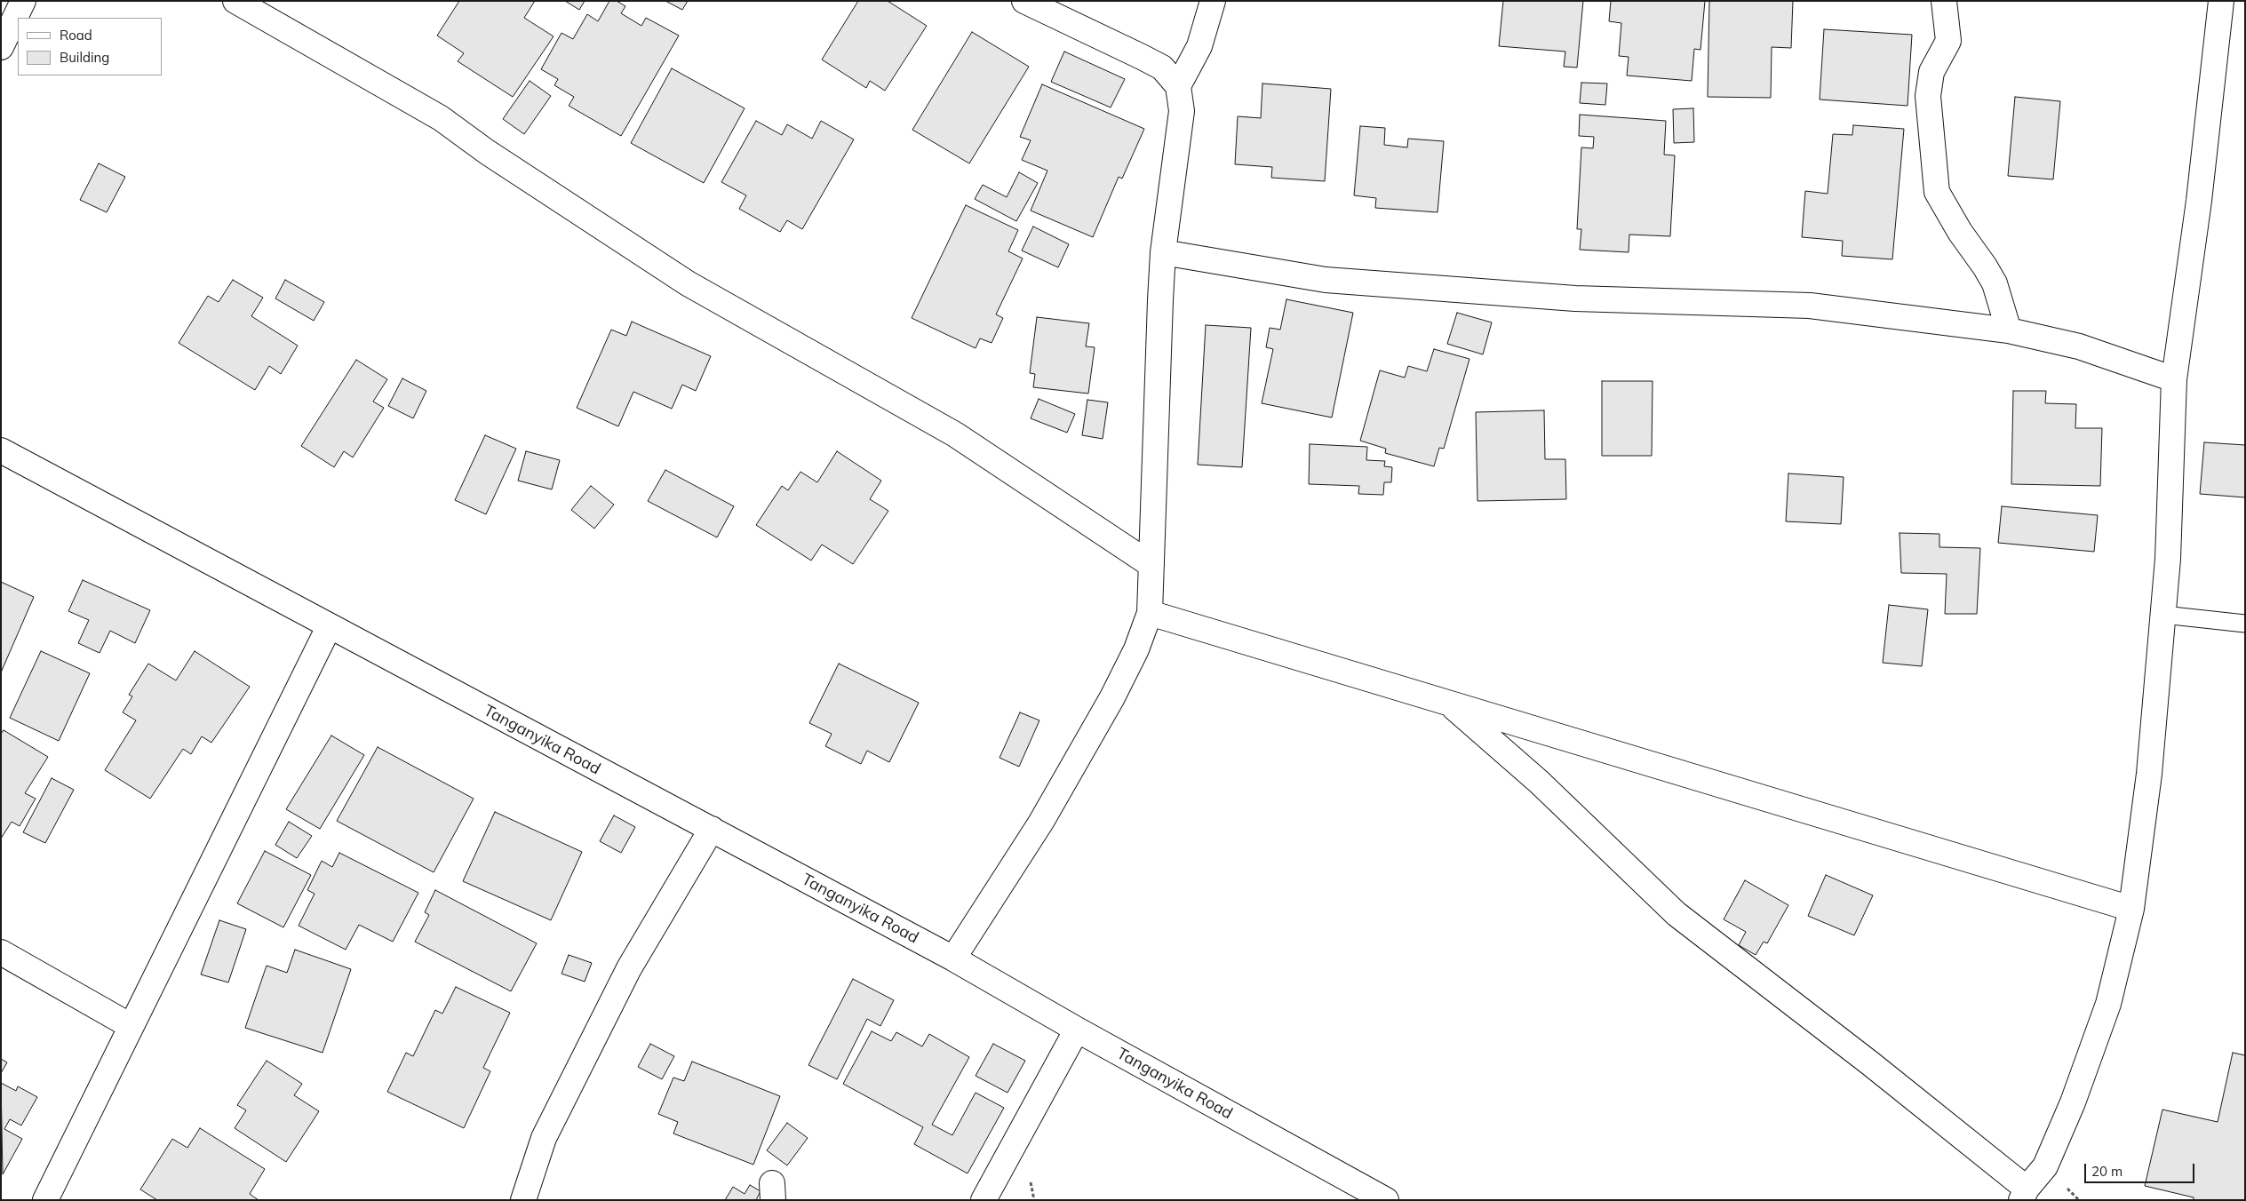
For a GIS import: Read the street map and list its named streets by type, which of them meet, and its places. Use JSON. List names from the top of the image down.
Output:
{
  "streets": {
    "street": ["Tanganyika Road"]
  },
  "legend": ["Road", "Building"],
  "scale_bar": "20 m"
}
